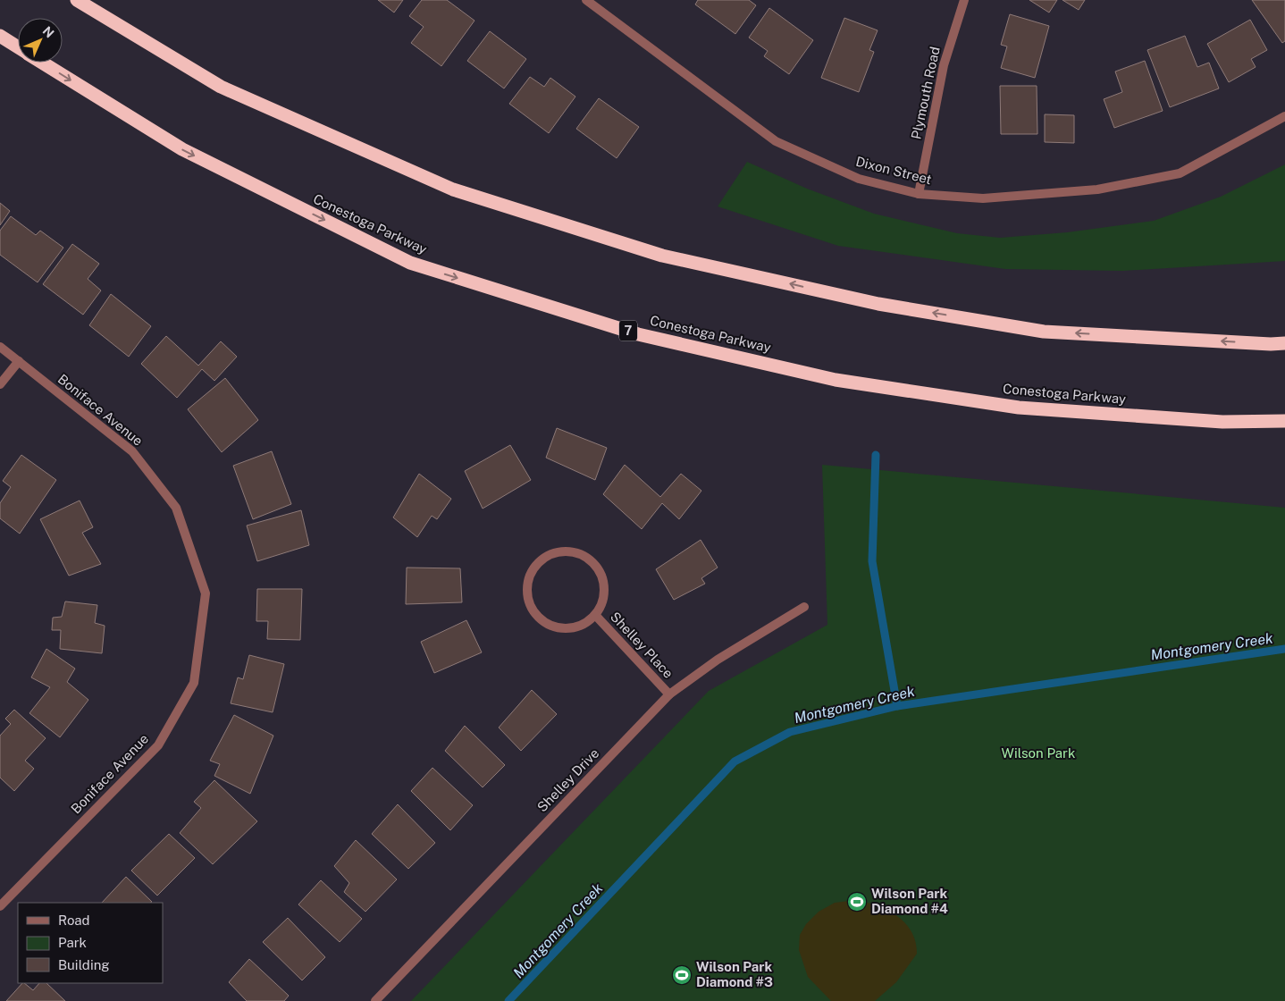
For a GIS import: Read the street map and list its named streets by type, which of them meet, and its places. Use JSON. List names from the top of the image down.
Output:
{
  "streets": {
    "highway": ["Conestoga Parkway", "7"],
    "street": [
      "Plymouth Road",
      "Dixon Street",
      "Boniface Avenue",
      "Shelley Place",
      "Shelley Drive"
    ]
  },
  "crossings": [
    ["Plymouth Road", "Dixon Street"],
    ["Shelley Place", "Shelley Drive"]
  ],
  "water": ["Montgomery Creek"],
  "parks": ["Wilson Park"],
  "places": {
    "sports": ["Wilson Park Diamond #4", "Wilson Park Diamond #3"]
  },
  "legend": ["Road", "Park", "Building"],
  "north": "top right"
}
